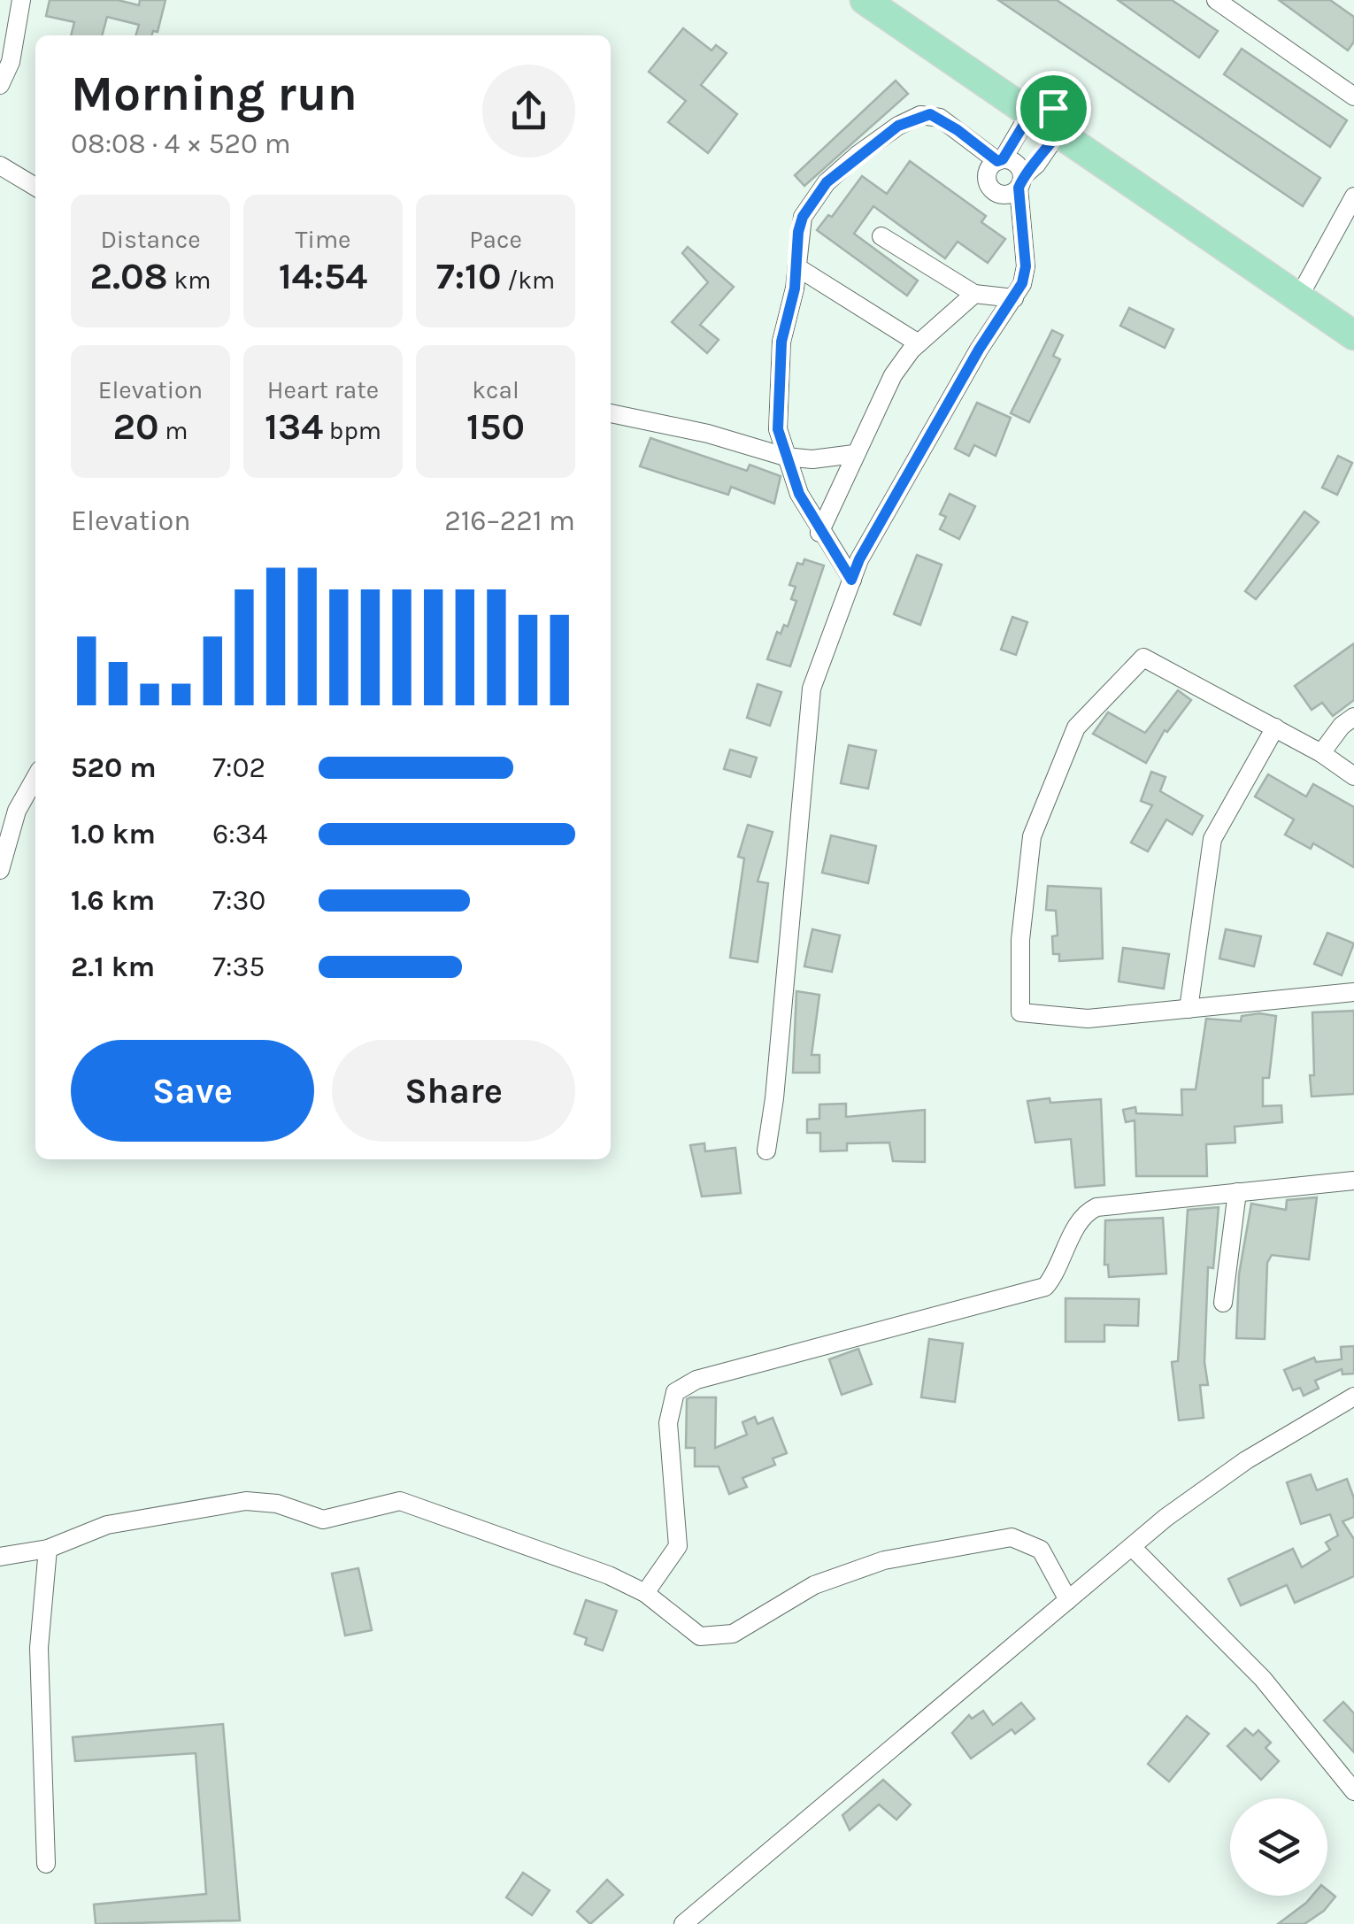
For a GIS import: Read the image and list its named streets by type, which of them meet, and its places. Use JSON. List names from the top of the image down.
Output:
{
  "page": {
    "heading": ["Morning run", "08:08 · 4 × 520 m"],
    "stats": [
      ["Distance", "2.08 km"],
      ["Time", "14:54"],
      ["Pace", "7:10 /km"],
      ["Elevation", "20 m"],
      ["Heart rate", "134 bpm"],
      ["kcal", "150"]
    ],
    "chart": ["Elevation", "216–221 m"],
    "list": [
      {
        "name": "520 m",
        "note": "7:02"
      },
      {
        "name": "1.0 km",
        "note": "6:34"
      },
      {
        "name": "1.6 km",
        "note": "7:30"
      },
      {
        "name": "2.1 km",
        "note": "7:35"
      }
    ],
    "buttons": ["Save", "Share"]
  }
}
